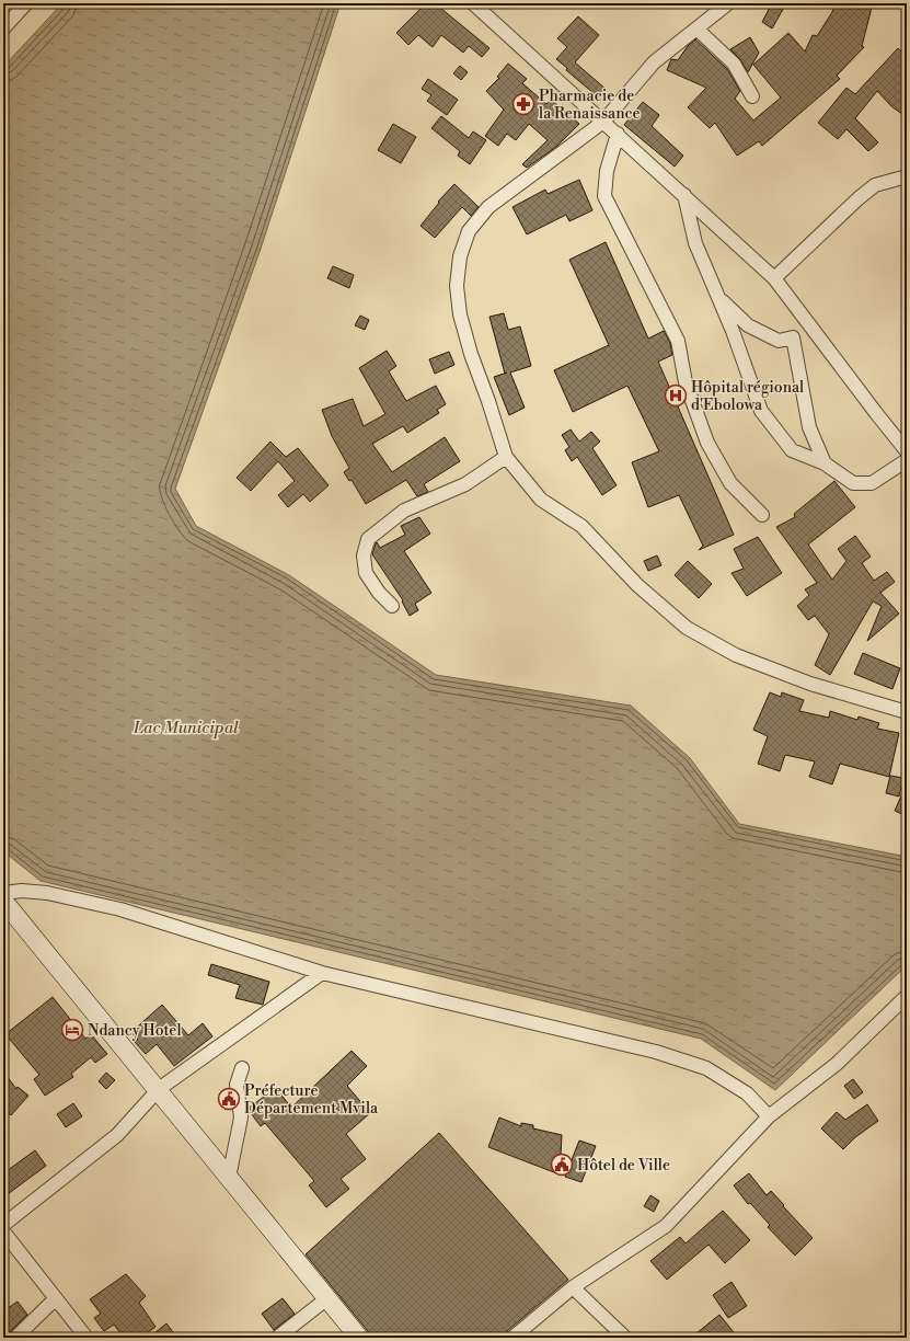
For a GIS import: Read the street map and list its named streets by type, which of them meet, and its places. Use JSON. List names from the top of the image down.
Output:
{
  "water": ["Lac Municipal"],
  "places": {
    "pharmacy": ["Pharmacie de la Renaissance"],
    "hospital": ["Hôpital régional d'Ebolowa"],
    "hotel": ["Ndancy Hotel"],
    "public building": ["Préfecture Département Mvila", "Hôtel de Ville"]
  }
}
